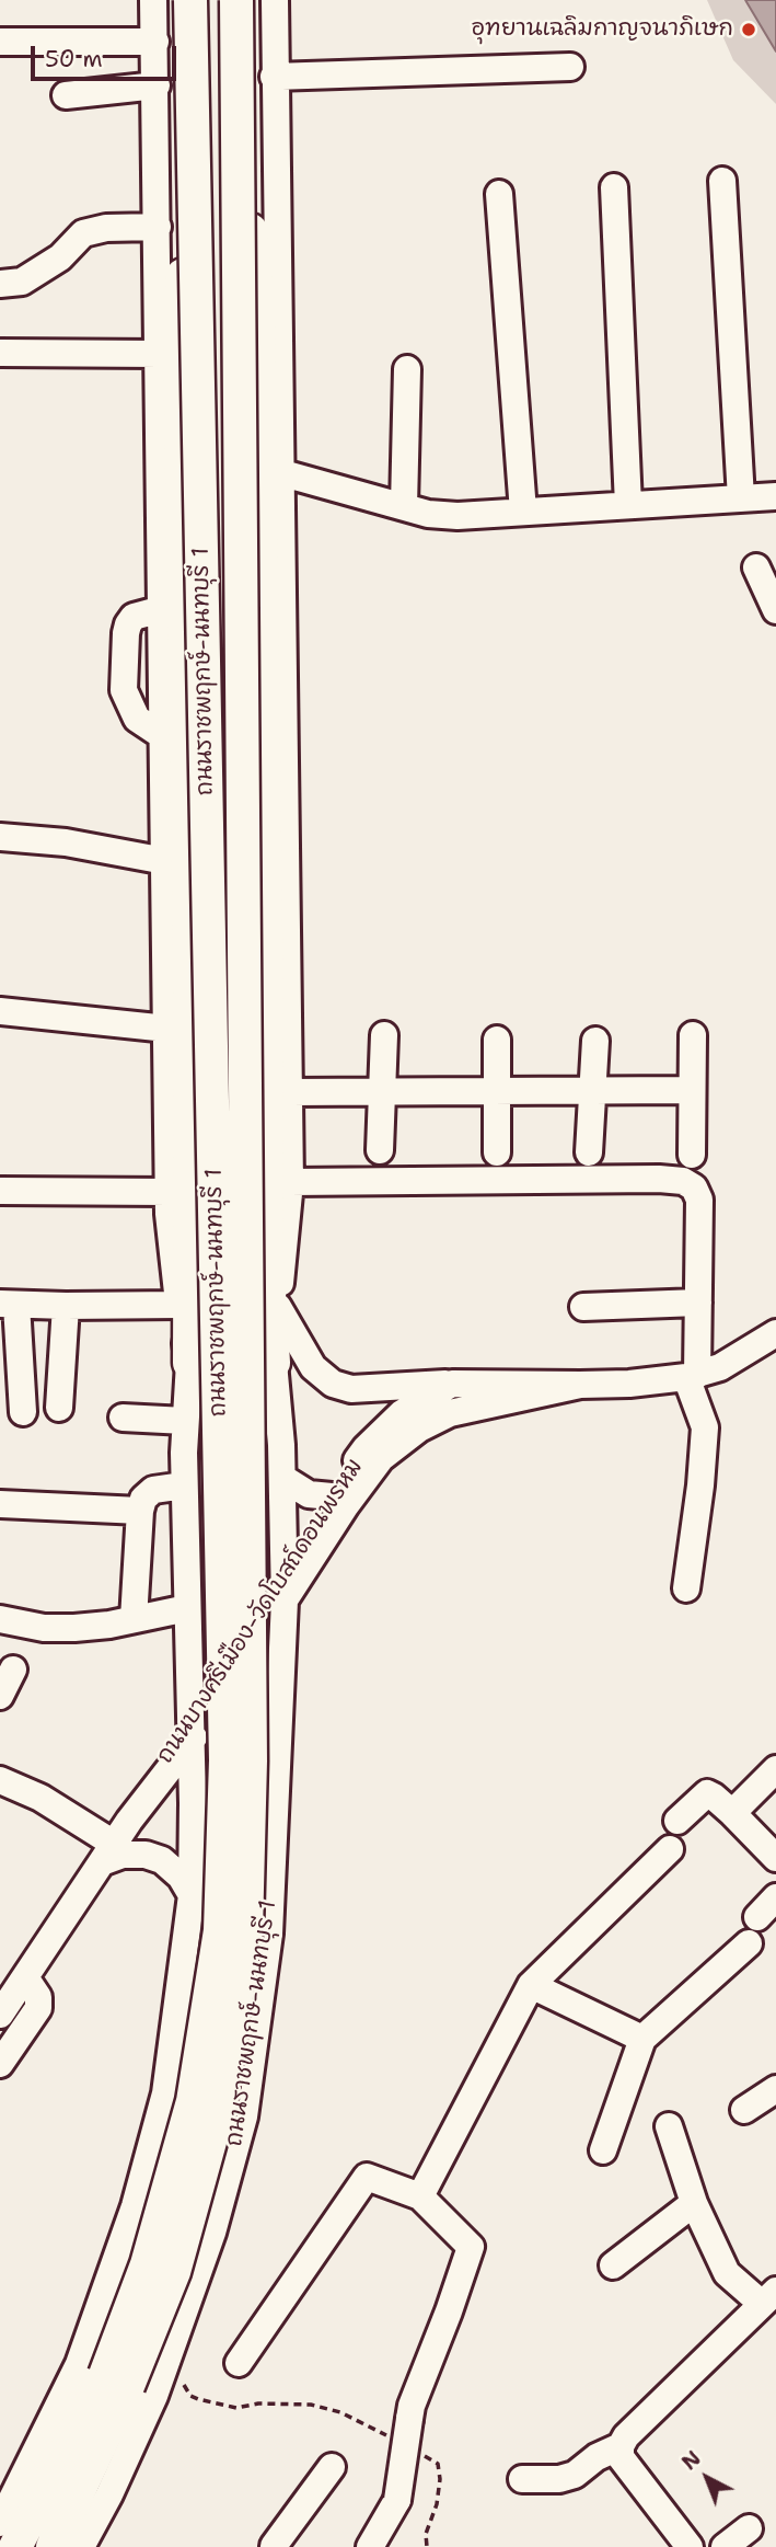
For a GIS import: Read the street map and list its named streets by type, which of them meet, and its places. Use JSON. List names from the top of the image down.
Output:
{
  "streets": {
    "main road": ["ถนนราชพฤกษ์-นนทบุรี 1"],
    "street": ["ถนนบางศรีเมือง-วัดโบสถ์ดอนพรหม"]
  },
  "crossings": [
    ["ถนนราชพฤกษ์-นนทบุรี 1", "ถนนบางศรีเมือง-วัดโบสถ์ดอนพรหม"]
  ],
  "places": ["อุทยานเฉลิมกาญจนาภิเษก"],
  "scale_bar": "50 m",
  "north": "top left"
}
